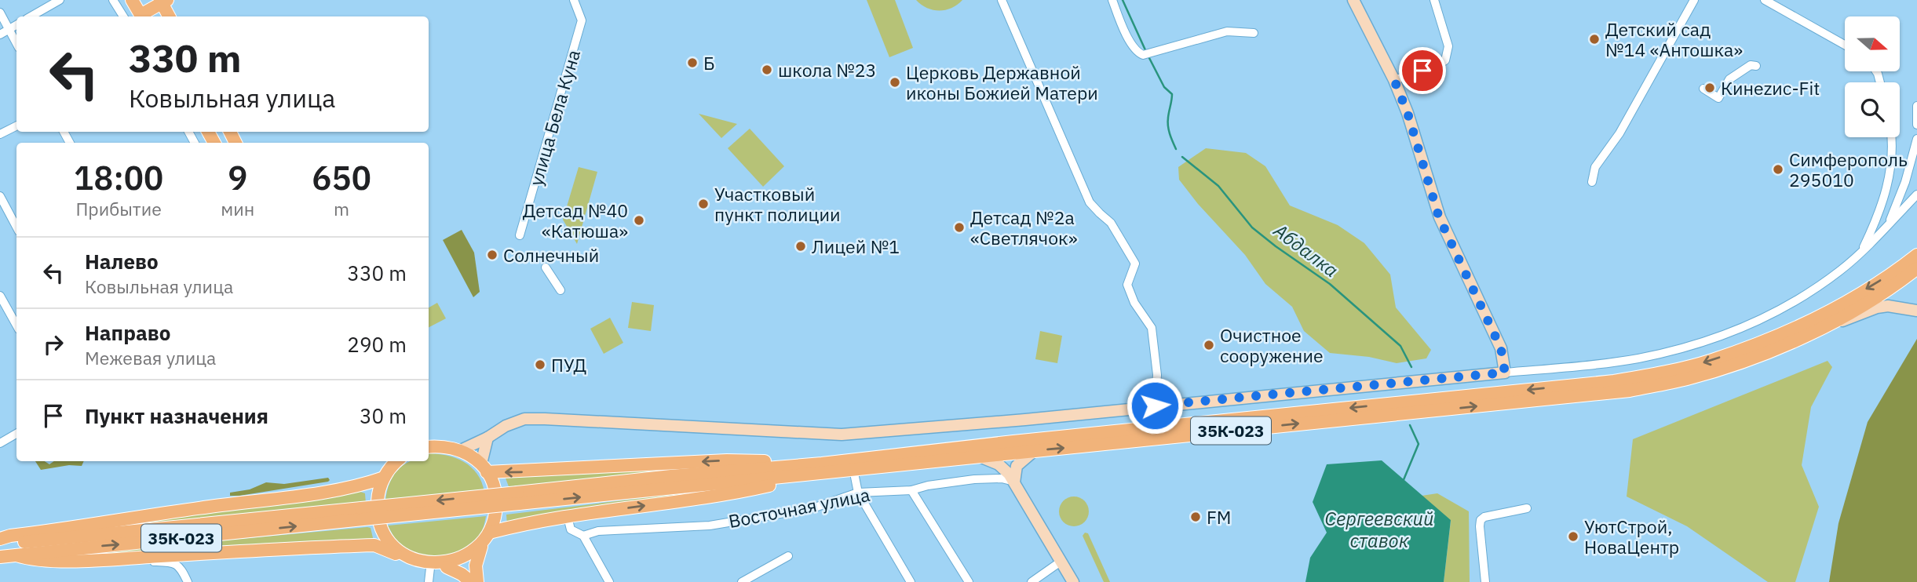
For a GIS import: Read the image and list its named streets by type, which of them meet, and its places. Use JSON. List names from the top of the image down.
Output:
{
  "streets": {
    "main road": ["35К-023"],
    "street": ["улица Бела Куна", "Восточная улица"]
  },
  "water": ["Абдалка", "Сергеевский ставок"],
  "places": [
    "Детский сад №14 «Антошка»",
    "Б",
    "школа №23",
    "Церковь Державной иконы Божией Матери",
    "Кинеzис-Fit",
    "Симферополь 295010",
    "Участковый пункт полиции",
    "Детсад №40 «Катюша»",
    "Детсад №2а «Светлячок»",
    "Лицей №1",
    "Солнечный",
    "Очистное сооружение",
    "ПУД",
    "FM",
    "УютСтрой, НоваЦентр"
  ],
  "north": "right",
  "page": {
    "turn": ["330 m", "Ковыльная улица"],
    "eta": [
      "18:00",
      "Прибытие",
      "9",
      "мин",
      "650",
      "m"
    ],
    "list": [
      {
        "name": "Налево",
        "note": "Ковыльная улица",
        "value": "330 m"
      },
      {
        "name": "Направо",
        "note": "Межевая улица",
        "value": "290 m"
      },
      {
        "name": "Пункт назначения",
        "value": "30 m"
      }
    ]
  }
}
